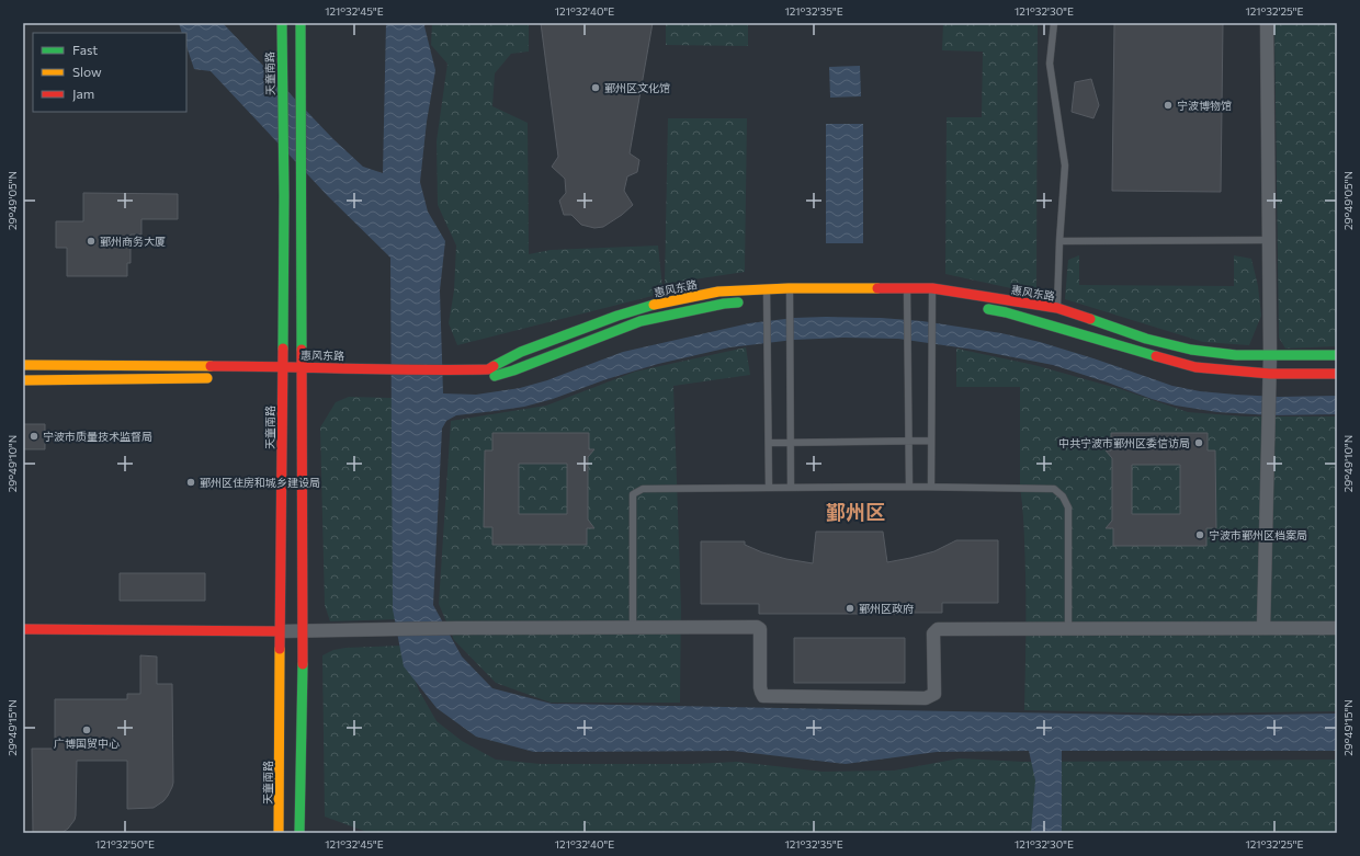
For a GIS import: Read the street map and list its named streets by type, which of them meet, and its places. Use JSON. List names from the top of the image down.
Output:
{
  "streets": {
    "street": ["天童南路", "惠风东路"]
  },
  "crossings": [
    ["天童南路", "惠风东路"]
  ],
  "districts": ["鄞州区"],
  "places": [
    "鄞州区文化馆",
    "宁波博物馆",
    "鄞州商务大厦",
    "宁波市质量技术监督局",
    "中共宁波市鄞州区委信访局",
    "鄞州区住房和城乡建设局",
    "宁波市鄞州区档案局",
    "鄞州区政府",
    "广博国贸中心"
  ],
  "legend": ["Fast", "Slow", "Jam"],
  "coordinates": [
    "121°32'45\"E",
    "121°32'40\"E",
    "121°32'35\"E",
    "121°32'30\"E",
    "121°32'25\"E",
    "29°49'05\"N",
    "29°49'10\"N",
    "29°49'15\"N",
    "121°32'50\"E"
  ]
}
